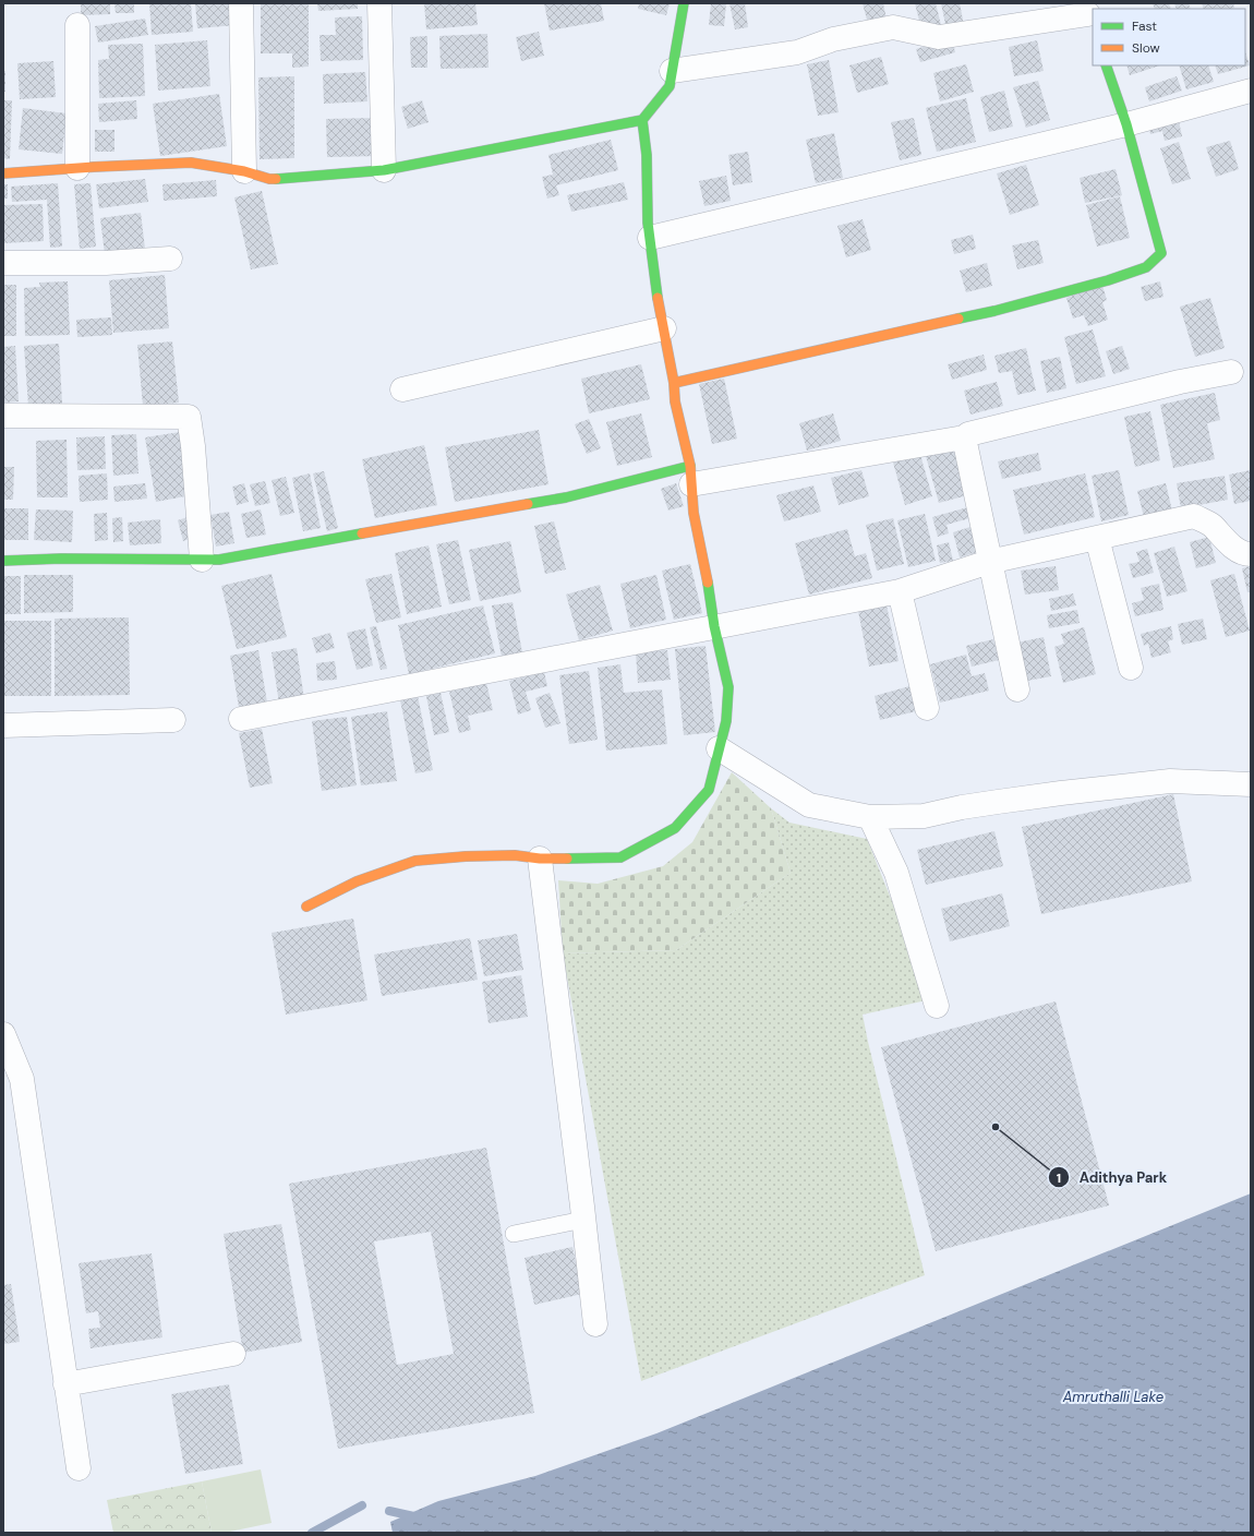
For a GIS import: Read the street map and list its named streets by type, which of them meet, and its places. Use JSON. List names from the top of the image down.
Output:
{
  "water": ["Amruthalli Lake"],
  "places": ["Adithya Park"],
  "legend": ["Fast", "Slow"]
}
